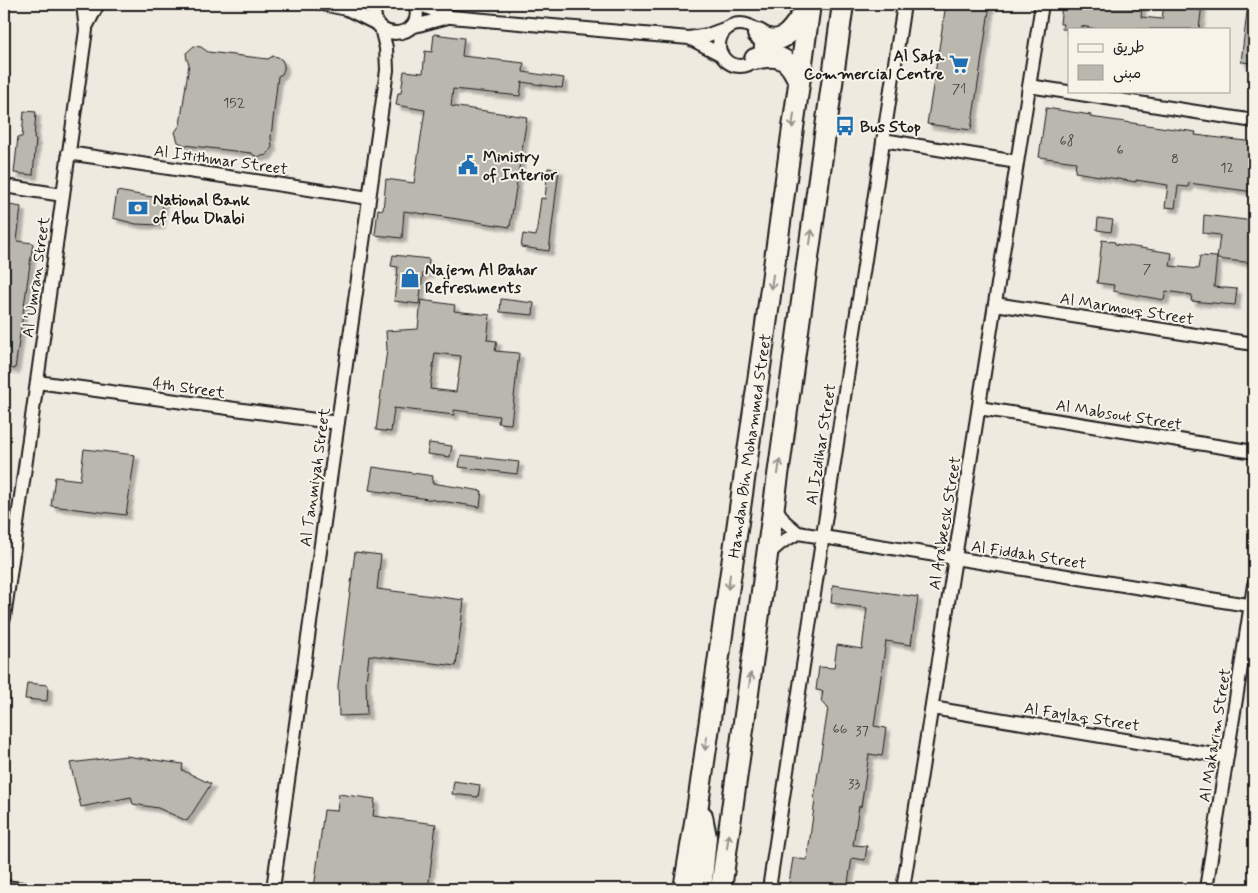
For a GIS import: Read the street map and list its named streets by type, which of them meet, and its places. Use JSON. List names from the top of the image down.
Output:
{
  "streets": {
    "main road": ["Hamdan Bin Mohammed Street"],
    "street": [
      "Al Istithmar Street",
      "Al 'Umran Street",
      "Al Marmouq Street",
      "4th Street",
      "Al Mabsout Street",
      "Al Izdihar Street",
      "Al Tanmiyah Street",
      "Al Arabeesk Street",
      "Al Fiddah Street",
      "Al Faylaq Street",
      "Al Makarim Street"
    ]
  },
  "crossings": [
    ["Al Istithmar Street", "Al 'Umran Street"],
    ["Al Istithmar Street", "Al Tanmiyah Street"],
    ["Al 'Umran Street", "4th Street"],
    ["Al Marmouq Street", "Al Arabeesk Street"],
    ["4th Street", "Al Tanmiyah Street"],
    ["Al Mabsout Street", "Al Arabeesk Street"],
    ["Al Izdihar Street", "Al Fiddah Street"],
    ["Al Arabeesk Street", "Al Fiddah Street"],
    ["Al Arabeesk Street", "Al Faylaq Street"],
    ["Al Fiddah Street", "Al Makarim Street"],
    ["Al Faylaq Street", "Al Makarim Street"]
  ],
  "places": {
    "supermarket": ["Al Safa Commercial Centre"],
    "bus stop": ["Bus Stop"],
    "public building": ["Ministry of Interior"],
    "bank": ["National Bank of Abu Dhabi"],
    "shop": ["Najem Al Bahar Refreshments"]
  },
  "house_numbers": [
    "71",
    "152",
    "68",
    "6",
    "8",
    "12",
    "7",
    "66",
    "37",
    "33"
  ],
  "legend": ["طريق", "مبنى"]
}
